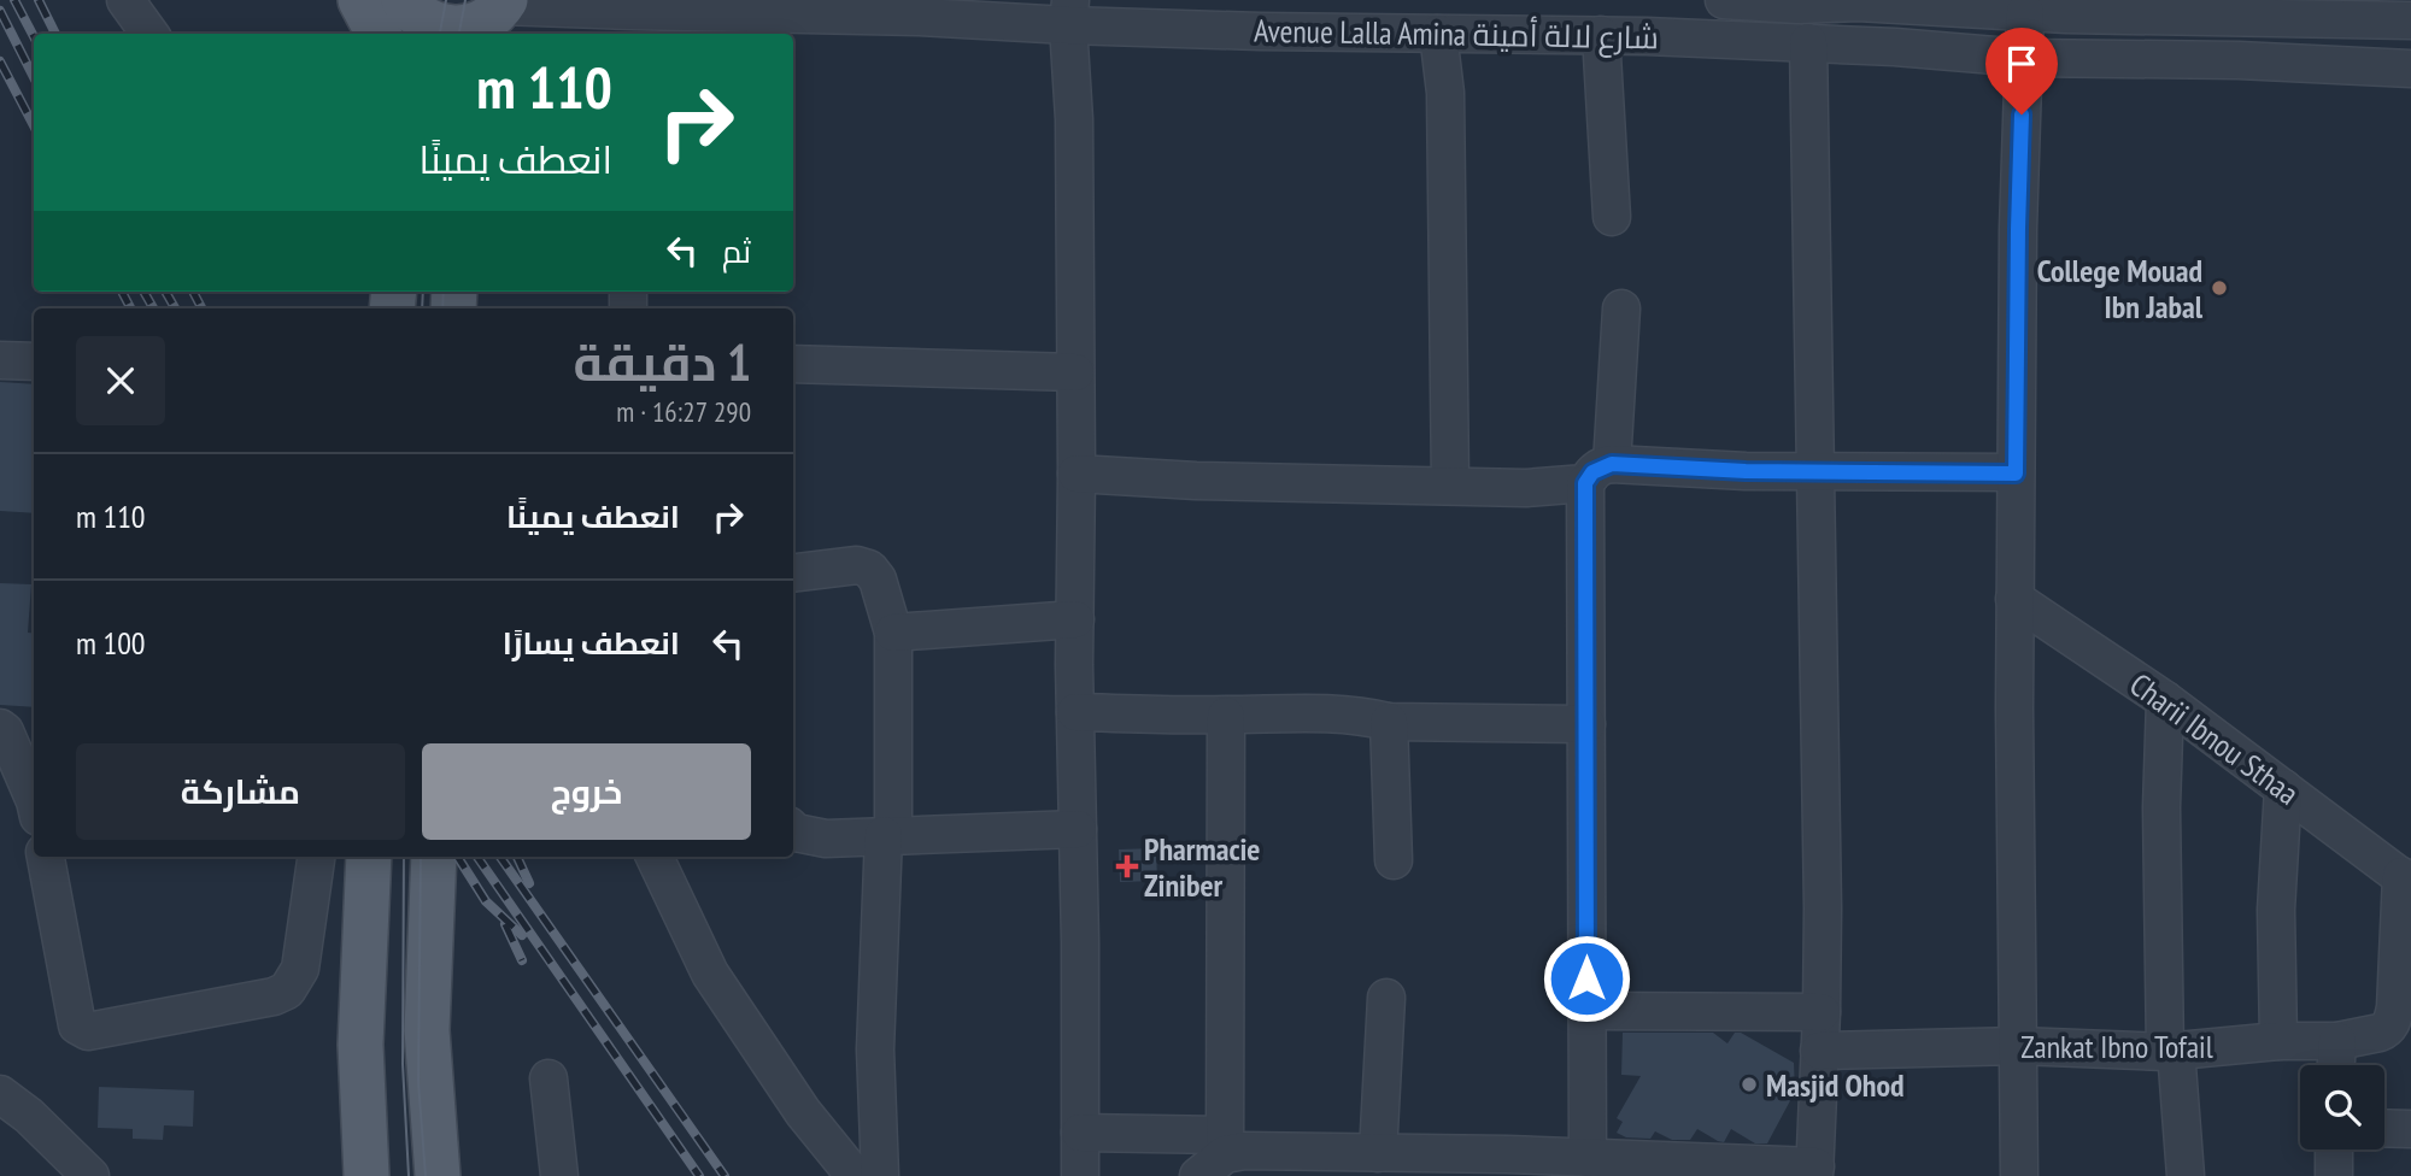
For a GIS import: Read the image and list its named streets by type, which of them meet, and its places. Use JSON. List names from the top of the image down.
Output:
{
  "streets": {
    "street": ["Avenue Lalla Amina شارع لالة أمينة", "Charii Ibnou Sthaa", "Zankat Ibno Tofail"]
  },
  "crossings": [
    ["Charii Ibnou Sthaa", "Zankat Ibno Tofail"]
  ],
  "places": {
    "other": ["College Mouad Ibn Jabal", "Masjid Ohod"],
    "health": ["Pharmacie Ziniber"]
  },
  "page": {
    "turn": ["110 m", "انعطف يمينًا"],
    "then": "ثم",
    "heading": ["1 دقيقة", "290 m · 16:27"],
    "list": [
      {
        "name": "انعطف يمينًا",
        "value": "110 m"
      },
      {
        "name": "انعطف يسارًا",
        "value": "100 m"
      }
    ],
    "buttons": ["خروج", "مشاركة"]
  }
}
